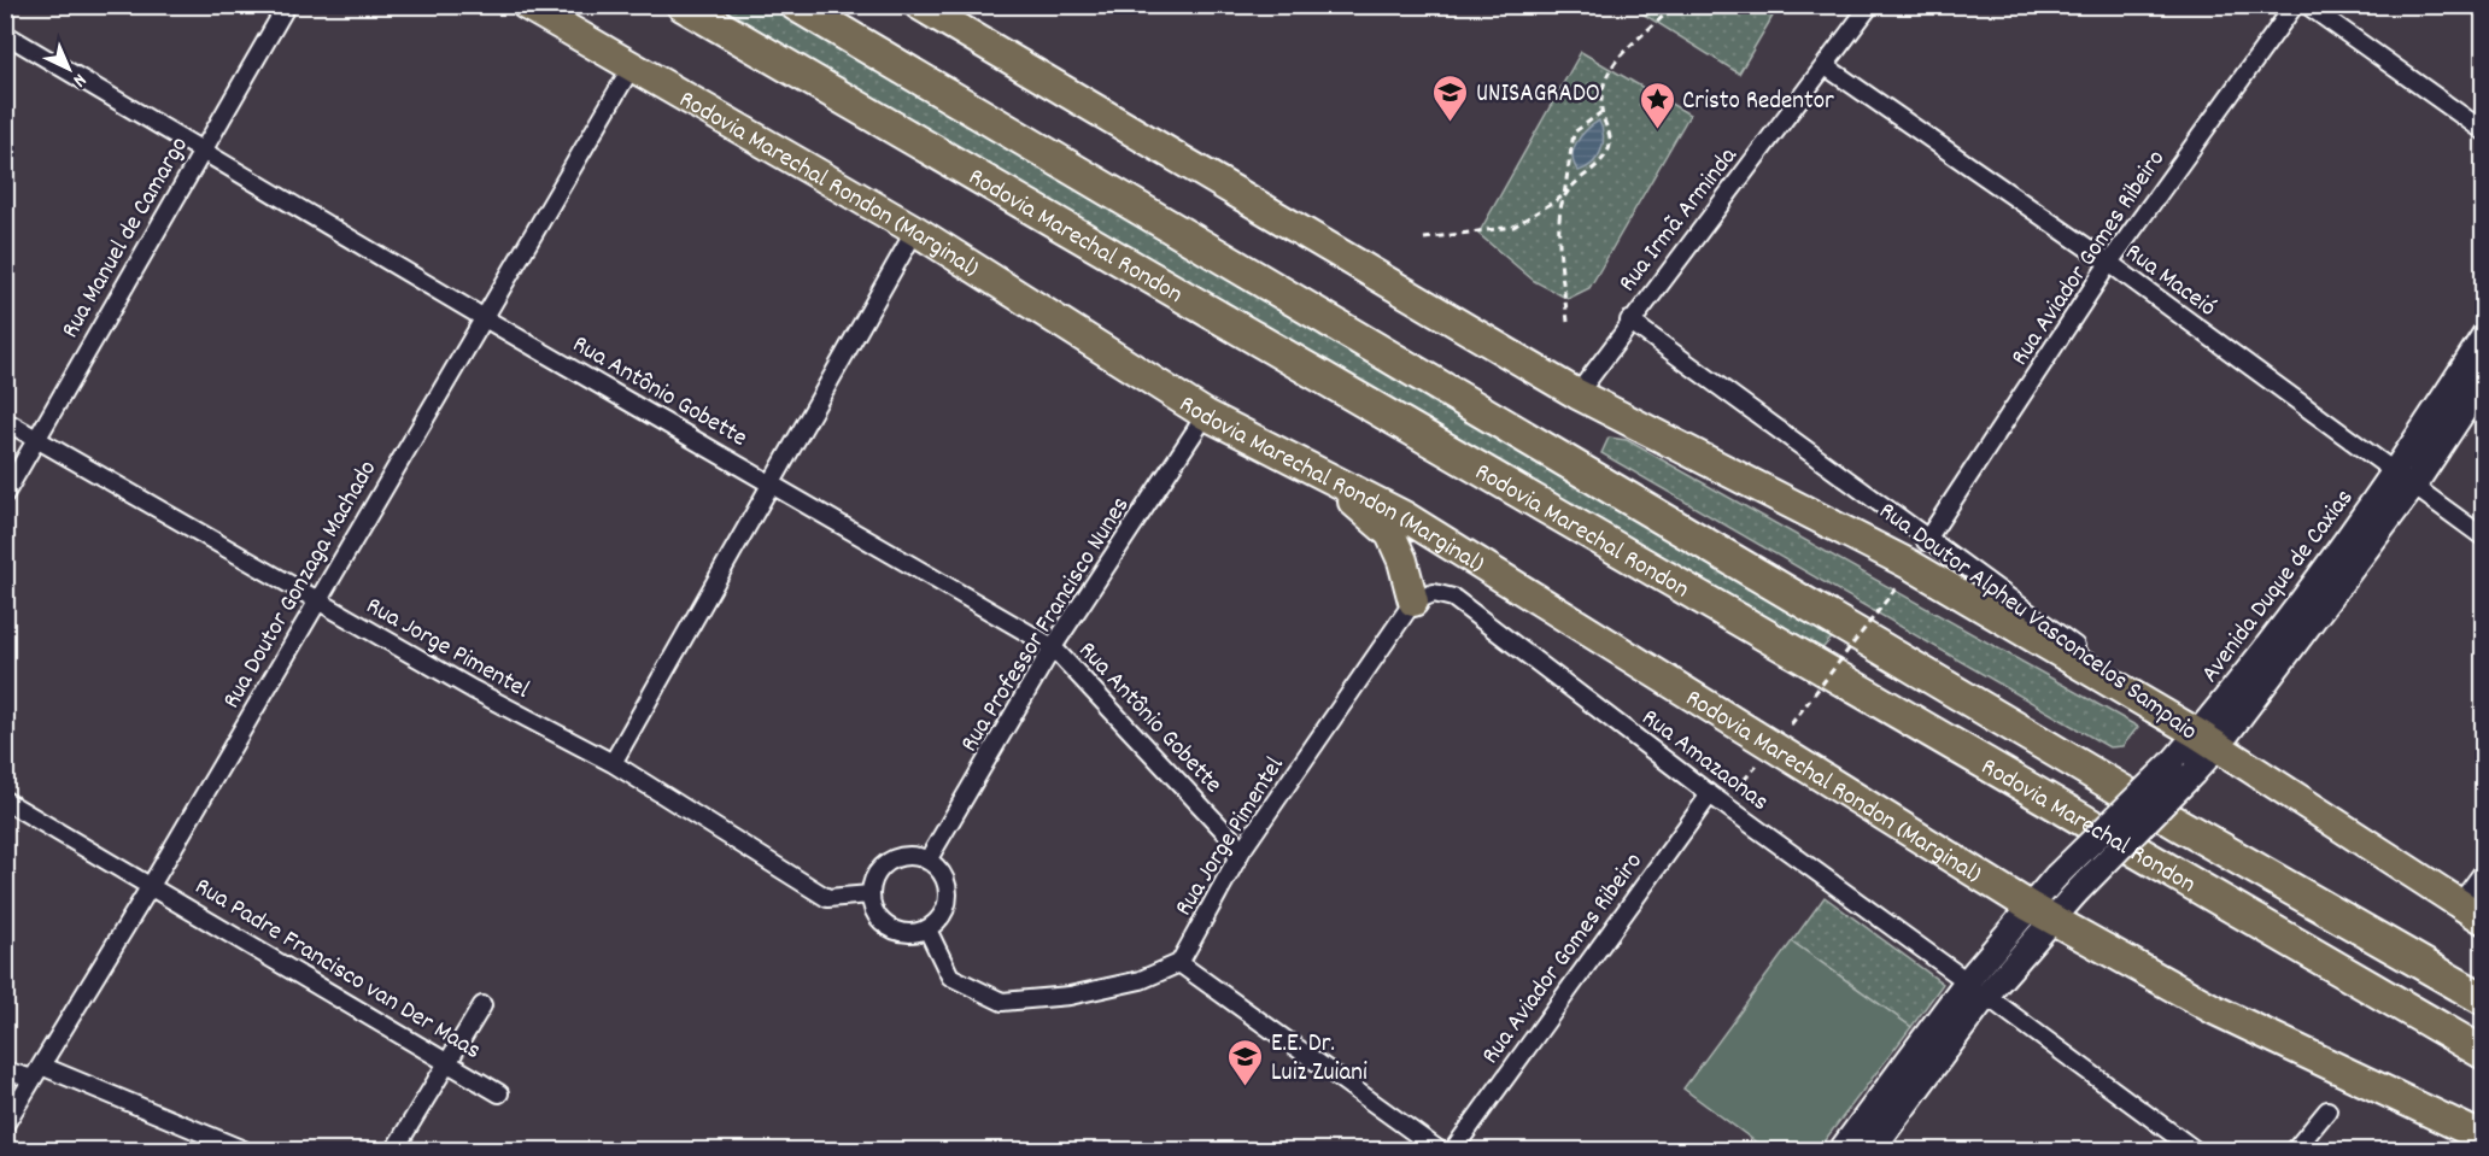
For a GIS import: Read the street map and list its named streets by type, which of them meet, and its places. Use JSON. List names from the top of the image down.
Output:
{
  "streets": {
    "highway": ["Rodovia Marechal Rondon (Marginal)", "Rodovia Marechal Rondon", "Rua Doutor Alpheu Vasconcelos Sampaio"],
    "main road": ["Avenida Duque de Caxias"],
    "street": [
      "Rua Irmã Arminda",
      "Rua Manuel de Camargo",
      "Rua Aviador Gomes Ribeiro",
      "Rua Maceió",
      "Rua Antônio Gobette",
      "Rua Doutor Gonzaga Machado",
      "Rua Professor Francisco Nunes",
      "Rua Jorge Pimentel",
      "Rua Amazaonas",
      "Rua Padre Francisco van Der Maas"
    ]
  },
  "crossings": [
    ["Rodovia Marechal Rondon (Marginal)", "Rua Doutor Gonzaga Machado"],
    ["Rodovia Marechal Rondon (Marginal)", "Avenida Duque de Caxias"],
    ["Rodovia Marechal Rondon (Marginal)", "Rua Professor Francisco Nunes"],
    ["Rua Irmã Arminda", "Rua Maceió"],
    ["Rua Irmã Arminda", "Rua Doutor Alpheu Vasconcelos Sampaio"],
    ["Rua Manuel de Camargo", "Rua Antônio Gobette"],
    ["Rua Manuel de Camargo", "Rua Jorge Pimentel"],
    ["Rua Aviador Gomes Ribeiro", "Rua Maceió"],
    ["Rua Aviador Gomes Ribeiro", "Rua Doutor Alpheu Vasconcelos Sampaio"],
    ["Rua Aviador Gomes Ribeiro", "Rua Amazaonas"],
    ["Rua Maceió", "Avenida Duque de Caxias"],
    ["Rua Antônio Gobette", "Rua Doutor Gonzaga Machado"],
    ["Rua Antônio Gobette", "Rua Professor Francisco Nunes"],
    ["Rua Antônio Gobette", "Rua Jorge Pimentel"],
    ["Rua Doutor Gonzaga Machado", "Rua Jorge Pimentel"],
    ["Rua Doutor Gonzaga Machado", "Rua Padre Francisco van Der Maas"],
    ["Avenida Duque de Caxias", "Rua Doutor Alpheu Vasconcelos Sampaio"],
    ["Avenida Duque de Caxias", "Rua Amazaonas"],
    ["Rua Professor Francisco Nunes", "Rua Jorge Pimentel"],
    ["Rua Jorge Pimentel", "Rua Amazaonas"]
  ],
  "places": {
    "school or university": ["UNISAGRADO", "E.E. Dr. Luiz Zuiani"],
    "place": ["Cristo Redentor"]
  },
  "north": "bottom right"
}
